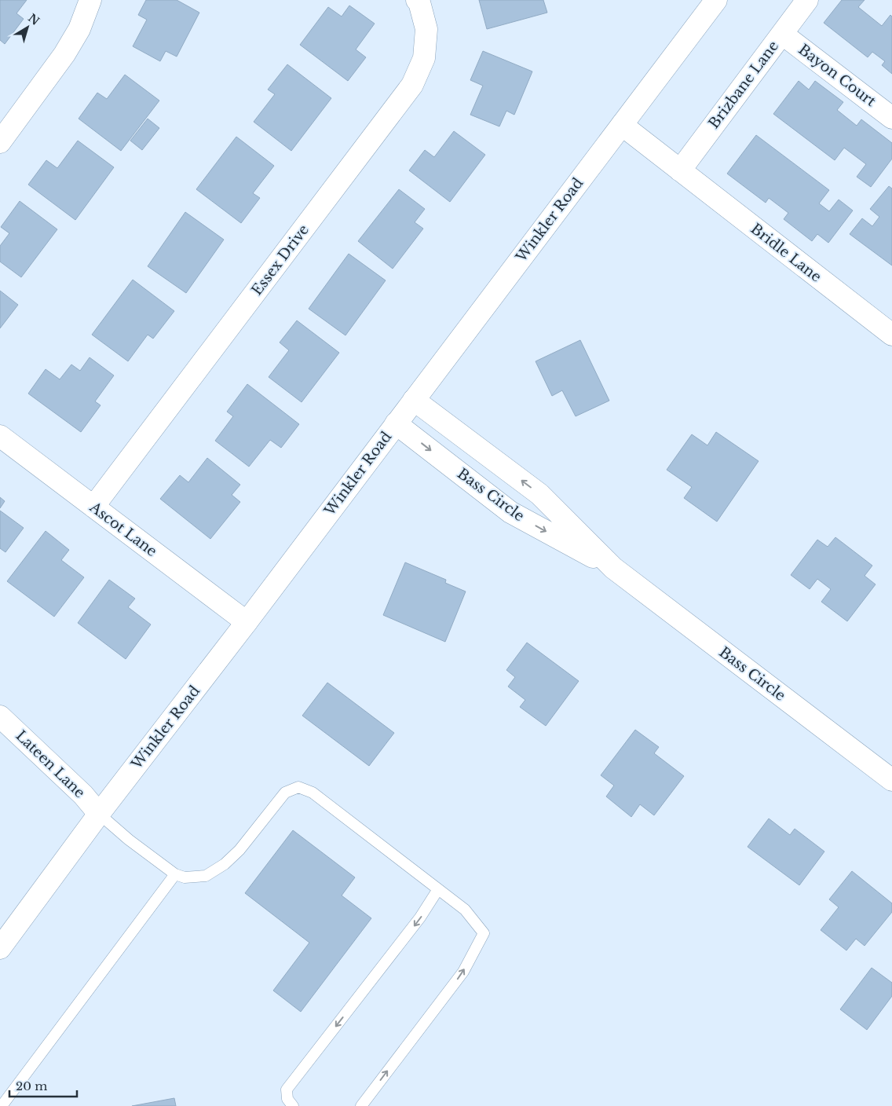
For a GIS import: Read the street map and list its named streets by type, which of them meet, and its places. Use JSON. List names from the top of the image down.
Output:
{
  "streets": {
    "street": [
      "Bayon Court",
      "Brizbane Lane",
      "Winkler Road",
      "Bridle Lane",
      "Essex Drive",
      "Bass Circle",
      "Ascot Lane",
      "Lateen Lane"
    ]
  },
  "crossings": [
    ["Bayon Court", "Brizbane Lane"],
    ["Brizbane Lane", "Bridle Lane"],
    ["Winkler Road", "Bridle Lane"],
    ["Winkler Road", "Bass Circle"],
    ["Winkler Road", "Ascot Lane"],
    ["Winkler Road", "Lateen Lane"],
    ["Essex Drive", "Ascot Lane"]
  ],
  "scale_bar": "20 m",
  "north": "top right"
}
